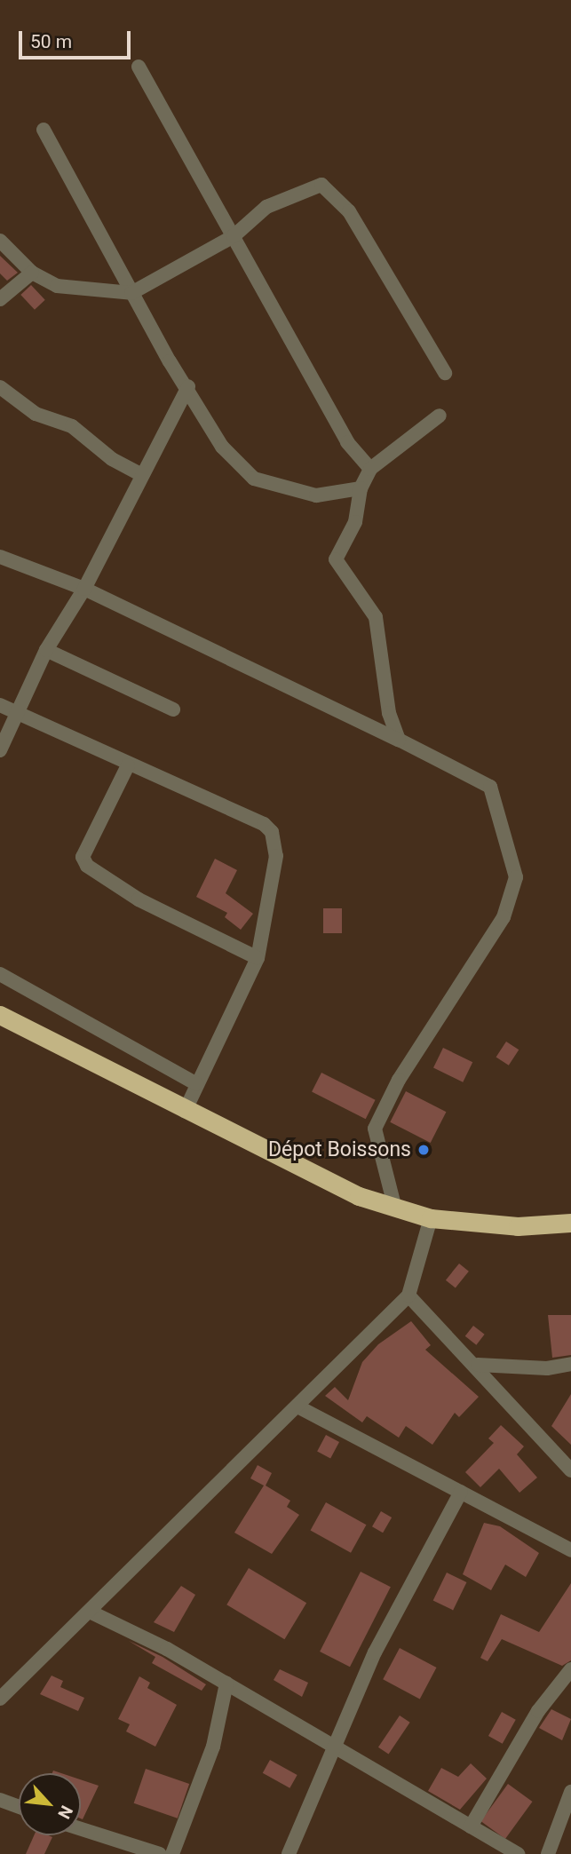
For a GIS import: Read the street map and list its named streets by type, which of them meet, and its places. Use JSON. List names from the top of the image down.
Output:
{
  "places": ["Dépot Boissons"],
  "scale_bar": "50 m",
  "north": "bottom right"
}
